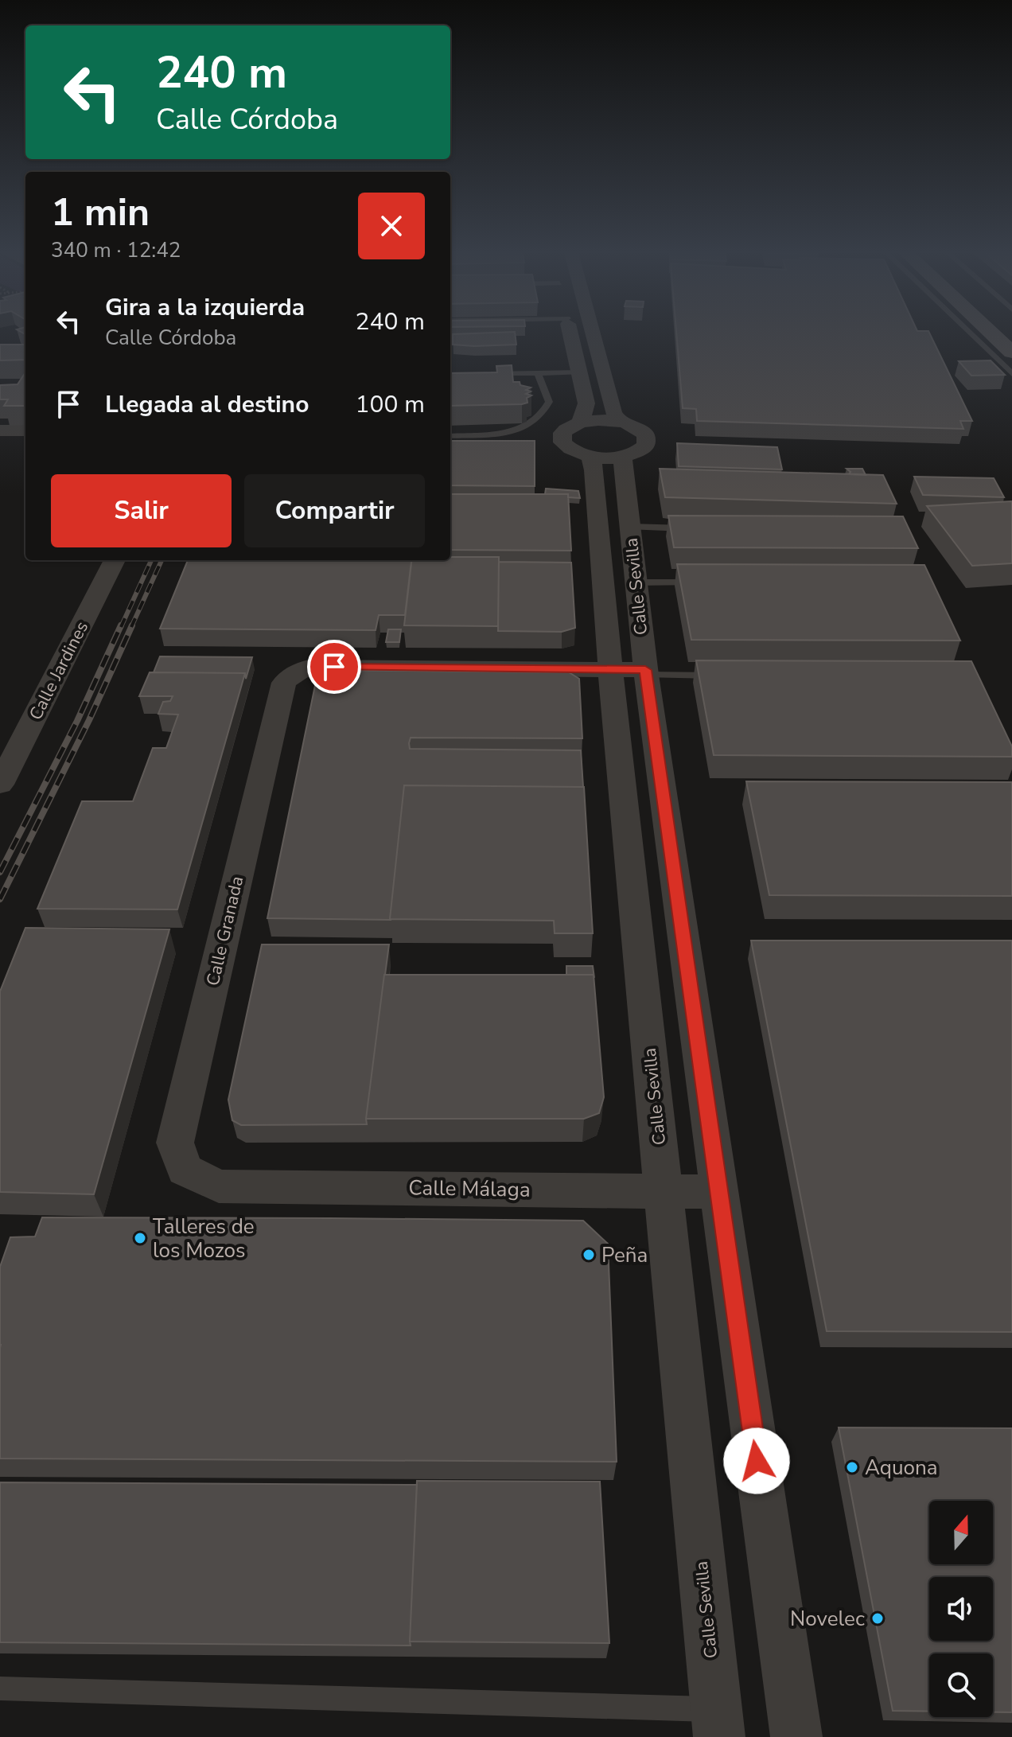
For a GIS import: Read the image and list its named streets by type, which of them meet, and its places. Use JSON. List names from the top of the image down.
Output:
{
  "streets": {
    "street": [
      "Calle Sevilla",
      "Calle Jardines",
      "Calle Granada",
      "Calle Málaga"
    ]
  },
  "crossings": [
    ["Calle Sevilla", "Calle Granada"],
    ["Calle Sevilla", "Calle Málaga"],
    ["Calle Granada", "Calle Málaga"]
  ],
  "places": [
    "Talleres de los Mozos",
    "Peña",
    "Aquona",
    "Novelec"
  ],
  "north": "top",
  "page": {
    "turn": ["240 m", "Calle Córdoba"],
    "heading": ["1 min", "340 m · 12:42"],
    "list": [
      {
        "name": "Gira a la izquierda",
        "note": "Calle Córdoba",
        "value": "240 m"
      },
      {
        "name": "Llegada al destino",
        "value": "100 m"
      }
    ],
    "buttons": ["Salir", "Compartir"]
  }
}
